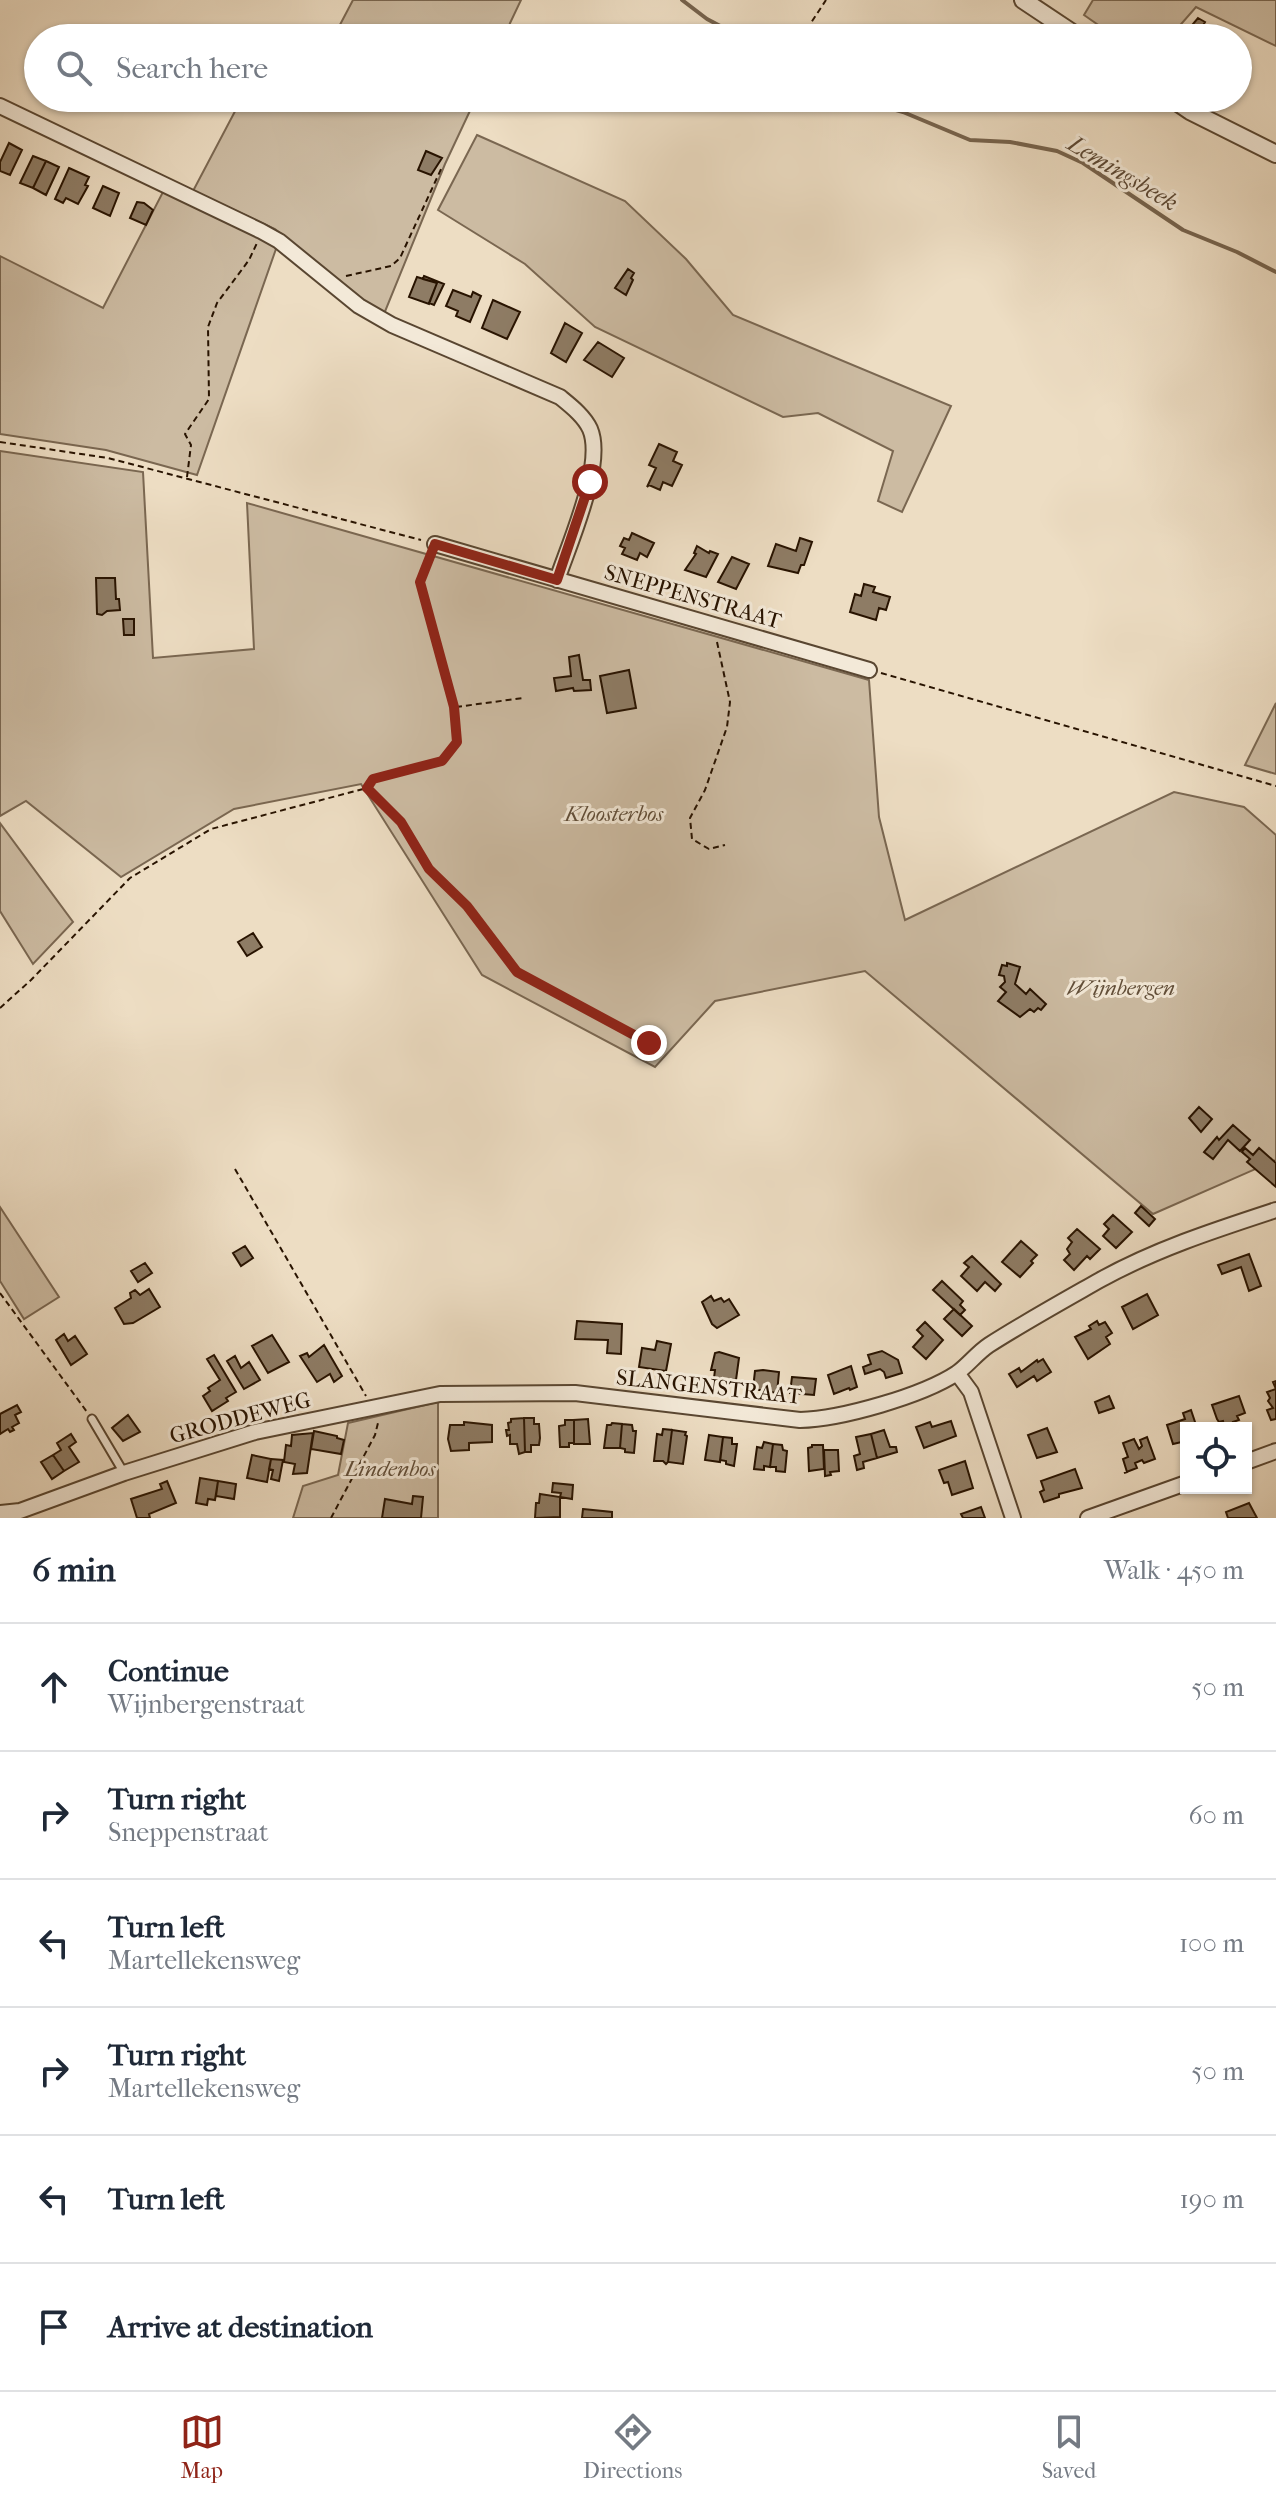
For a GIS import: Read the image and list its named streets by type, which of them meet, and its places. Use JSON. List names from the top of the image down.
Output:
{
  "streets": {
    "street": ["SNEPPENSTRAAT", "SLANGENSTRAAT", "GRODDEWEG"]
  },
  "crossings": [
    ["SLANGENSTRAAT", "GRODDEWEG"]
  ],
  "water": ["Lemingsbeek"],
  "parks": ["Kloosterbos", "Wijnbergen", "Lindenbos"],
  "page": {
    "search": "Search here",
    "heading": ["6 min", "Walk · 450 m"],
    "list": [
      ["Continue", "Wijnbergenstraat", "50 m"],
      ["Turn right", "Sneppenstraat", "60 m"],
      ["Turn left", "Martellekensweg", "100 m"],
      ["Turn right", "Martellekensweg", "50 m"],
      ["Turn left", "190 m"],
      "Arrive at destination"
    ],
    "nav": ["Map", "Directions", "Saved"]
  }
}
